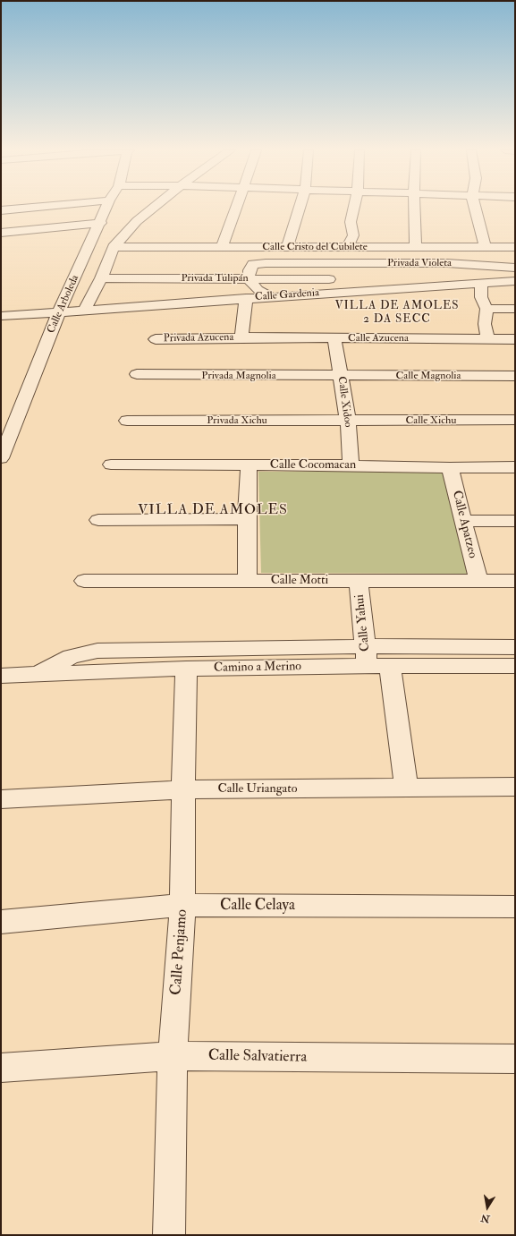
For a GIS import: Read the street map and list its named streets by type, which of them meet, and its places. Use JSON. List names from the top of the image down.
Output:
{
  "streets": {
    "street": [
      "Calle Cristo del Cubilete",
      "Privada Violeta",
      "Privada Tulipán",
      "Calle Gardenia",
      "Calle Arboleda",
      "Privada Azucena",
      "Calle Azucena",
      "Privada Magnolia",
      "Calle Magnolia",
      "Calle Xidoo",
      "Privada Xichu",
      "Calle Xichu",
      "Calle Cocomacan",
      "Calle Apatzeo",
      "Calle Motti",
      "Calle Yahui",
      "Camino a Merino",
      "Calle Uriangato",
      "Calle Celaya",
      "Calle Penjamo",
      "Calle Salvatierra"
    ]
  },
  "crossings": [
    ["Privada Violeta", "Privada Tulipán"],
    ["Calle Gardenia", "Calle Arboleda"],
    ["Privada Azucena", "Calle Azucena"],
    ["Calle Azucena", "Calle Xidoo"],
    ["Privada Magnolia", "Calle Magnolia"],
    ["Privada Magnolia", "Calle Xidoo"],
    ["Calle Magnolia", "Calle Xidoo"],
    ["Calle Xidoo", "Privada Xichu"],
    ["Calle Xidoo", "Calle Xichu"],
    ["Calle Xidoo", "Calle Cocomacan"],
    ["Privada Xichu", "Calle Xichu"],
    ["Calle Cocomacan", "Calle Apatzeo"],
    ["Calle Apatzeo", "Calle Motti"],
    ["Calle Motti", "Calle Yahui"],
    ["Calle Yahui", "Camino a Merino"],
    ["Camino a Merino", "Calle Penjamo"],
    ["Calle Uriangato", "Calle Penjamo"],
    ["Calle Celaya", "Calle Penjamo"],
    ["Calle Penjamo", "Calle Salvatierra"]
  ],
  "districts": ["VILLA DE AMOLES 2 DA SECC", "VILLA DE AMOLES"],
  "north": "bottom"
}
